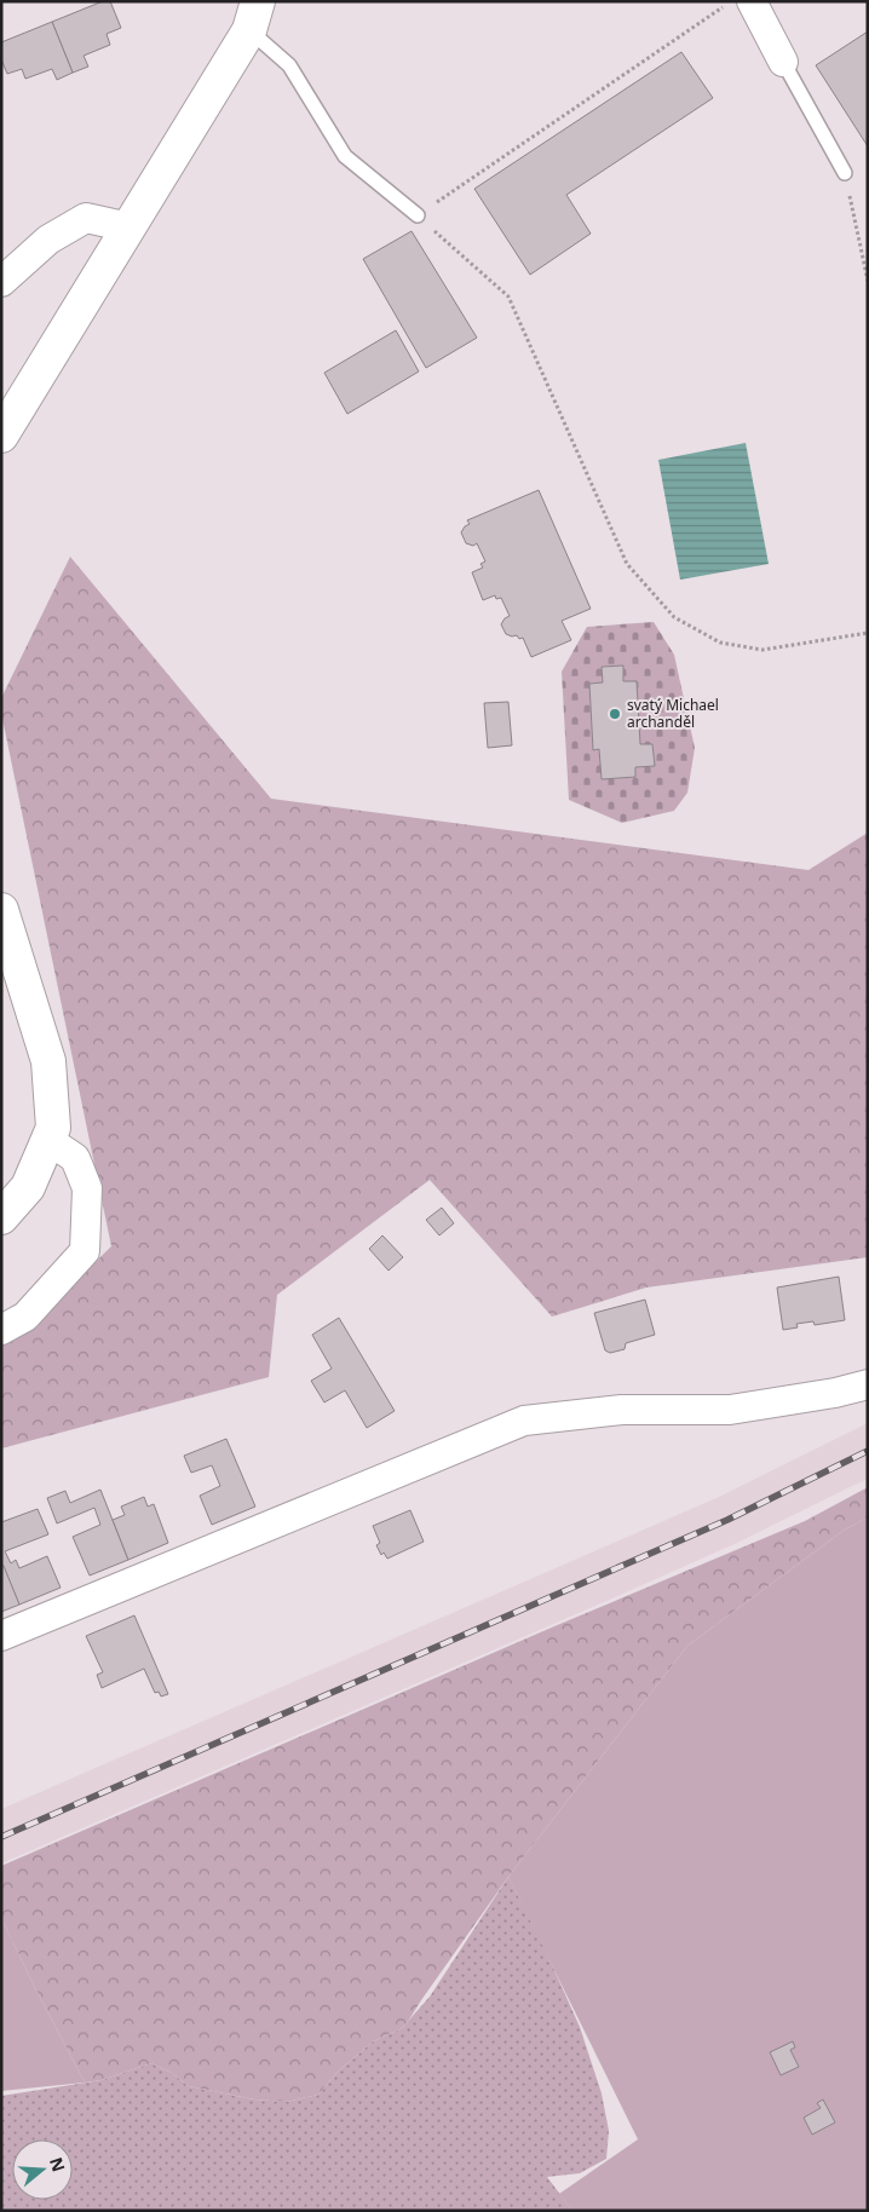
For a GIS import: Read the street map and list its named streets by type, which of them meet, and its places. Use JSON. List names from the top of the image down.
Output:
{
  "places": ["svatý Michael archanděl"],
  "north": "right"
}
